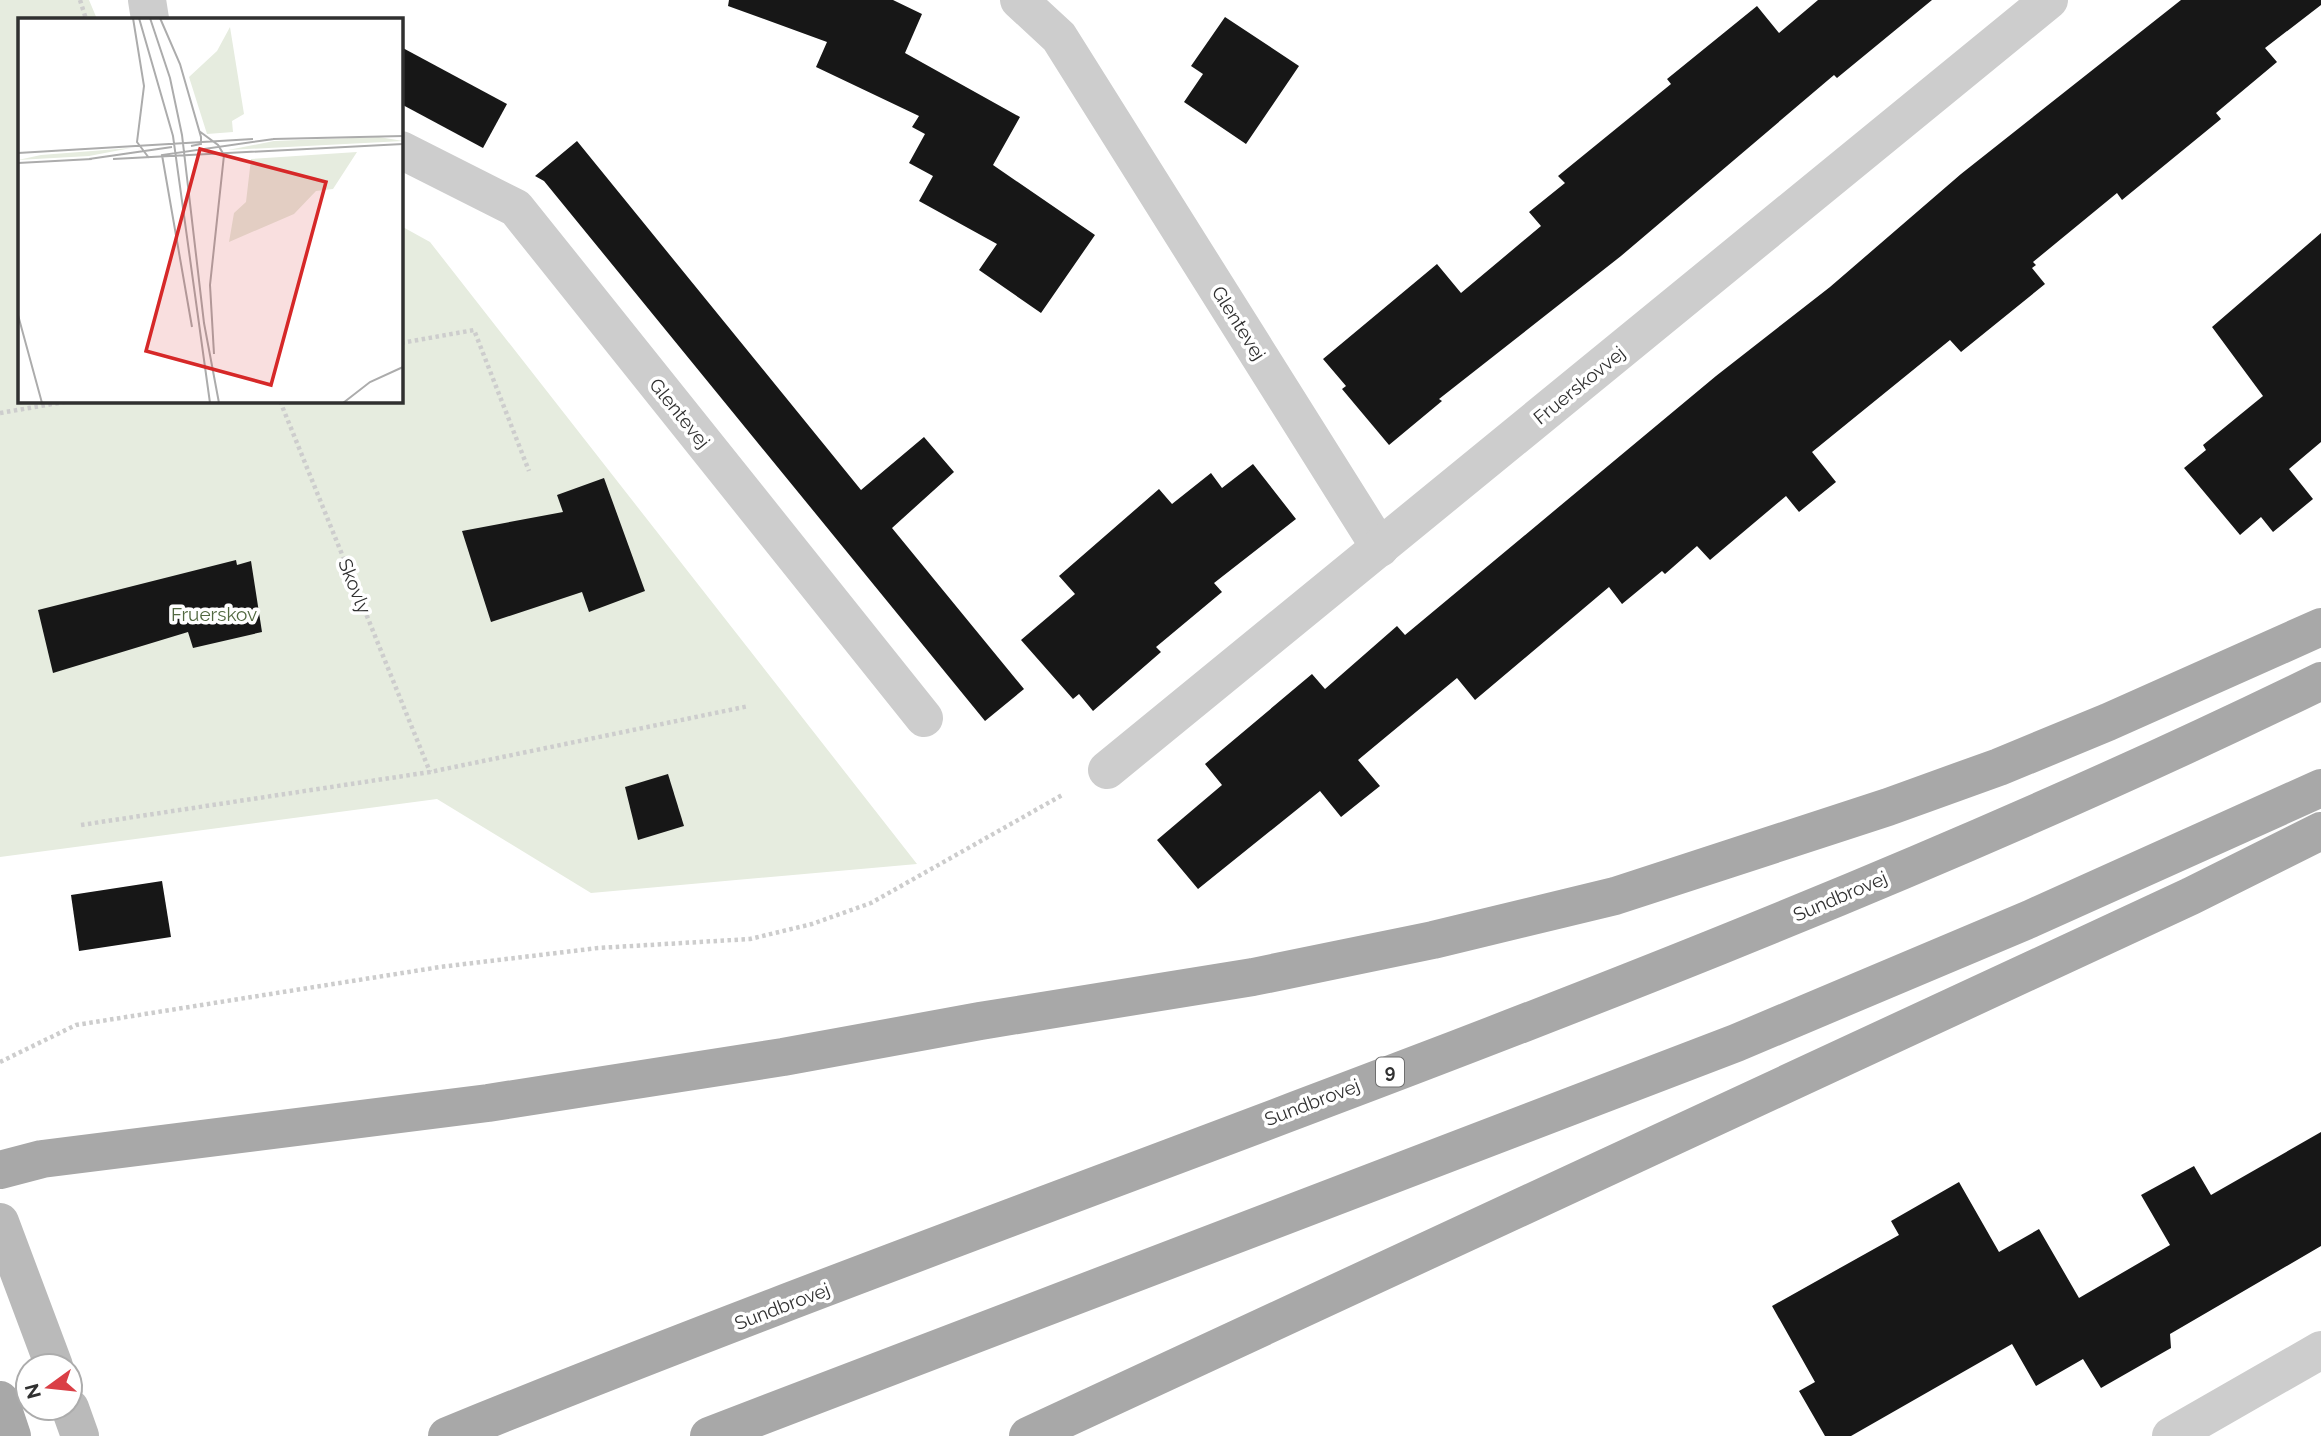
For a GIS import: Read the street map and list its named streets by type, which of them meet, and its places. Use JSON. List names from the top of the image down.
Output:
{
  "streets": {
    "main road": ["Sundbrovej", "9"],
    "street": ["Glentevej", "Fruerskovvej"],
    "path": ["Skovly"]
  },
  "crossings": [
    ["Glentevej", "Fruerskovvej"]
  ],
  "parks": ["Fruerskov"],
  "north": "left"
}
